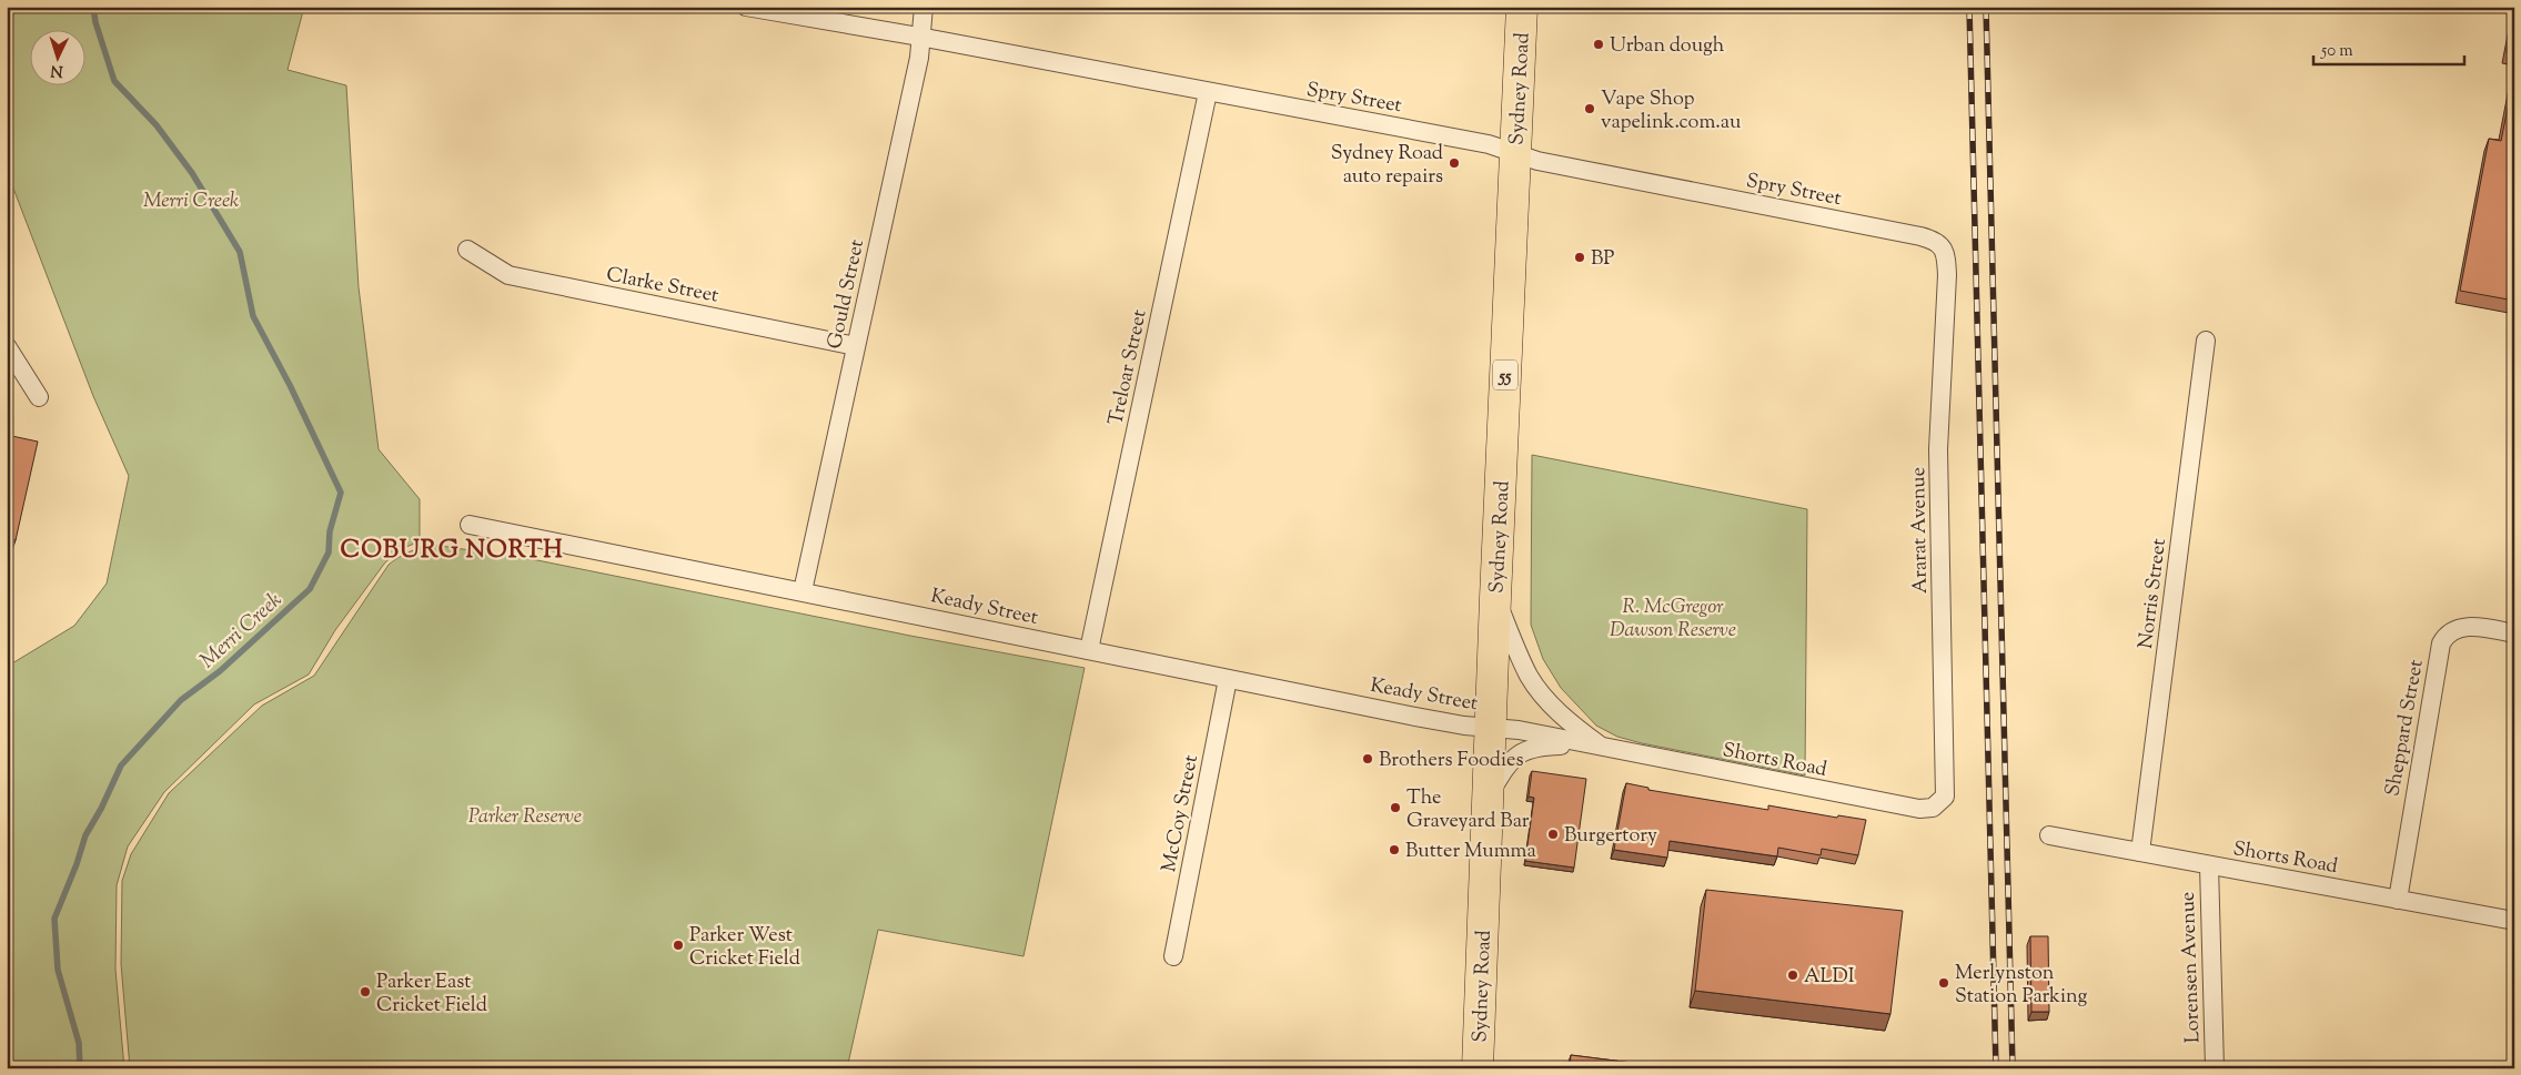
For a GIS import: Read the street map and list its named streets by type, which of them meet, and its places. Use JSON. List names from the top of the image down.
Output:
{
  "streets": {
    "highway": ["Sydney Road", "55"],
    "street": [
      "Spry Street",
      "Clarke Street",
      "Gould Street",
      "Treloar Street",
      "Ararat Avenue",
      "Norris Street",
      "Keady Street",
      "Sheppard Street",
      "Shorts Road",
      "McCoy Street",
      "Lorensen Avenue"
    ]
  },
  "crossings": [
    ["Sydney Road", "Spry Street"],
    ["Sydney Road", "Keady Street"],
    ["Sydney Road", "Shorts Road"],
    ["Spry Street", "Gould Street"],
    ["Spry Street", "Treloar Street"],
    ["Spry Street", "Ararat Avenue"],
    ["Clarke Street", "Gould Street"],
    ["Gould Street", "Keady Street"],
    ["Treloar Street", "Keady Street"],
    ["Ararat Avenue", "Shorts Road"],
    ["Norris Street", "Shorts Road"],
    ["Keady Street", "Shorts Road"],
    ["Keady Street", "McCoy Street"],
    ["Sheppard Street", "Shorts Road"],
    ["Shorts Road", "Lorensen Avenue"]
  ],
  "districts": ["COBURG NORTH"],
  "water": ["Merri Creek"],
  "parks": ["Merri Creek", "R. McGregor Dawson Reserve", "Parker Reserve"],
  "places": [
    "Urban dough",
    "Vape Shop vapelink.com.au",
    "Sydney Road auto repairs",
    "BP",
    "Brothers Foodies",
    "The Graveyard Bar",
    "Burgertory",
    "Butter Mumma",
    "Parker West Cricket Field",
    "ALDI",
    "Merlynston Station Parking",
    "Parker East Cricket Field"
  ],
  "scale_bar": "50 m",
  "north": "bottom"
}
